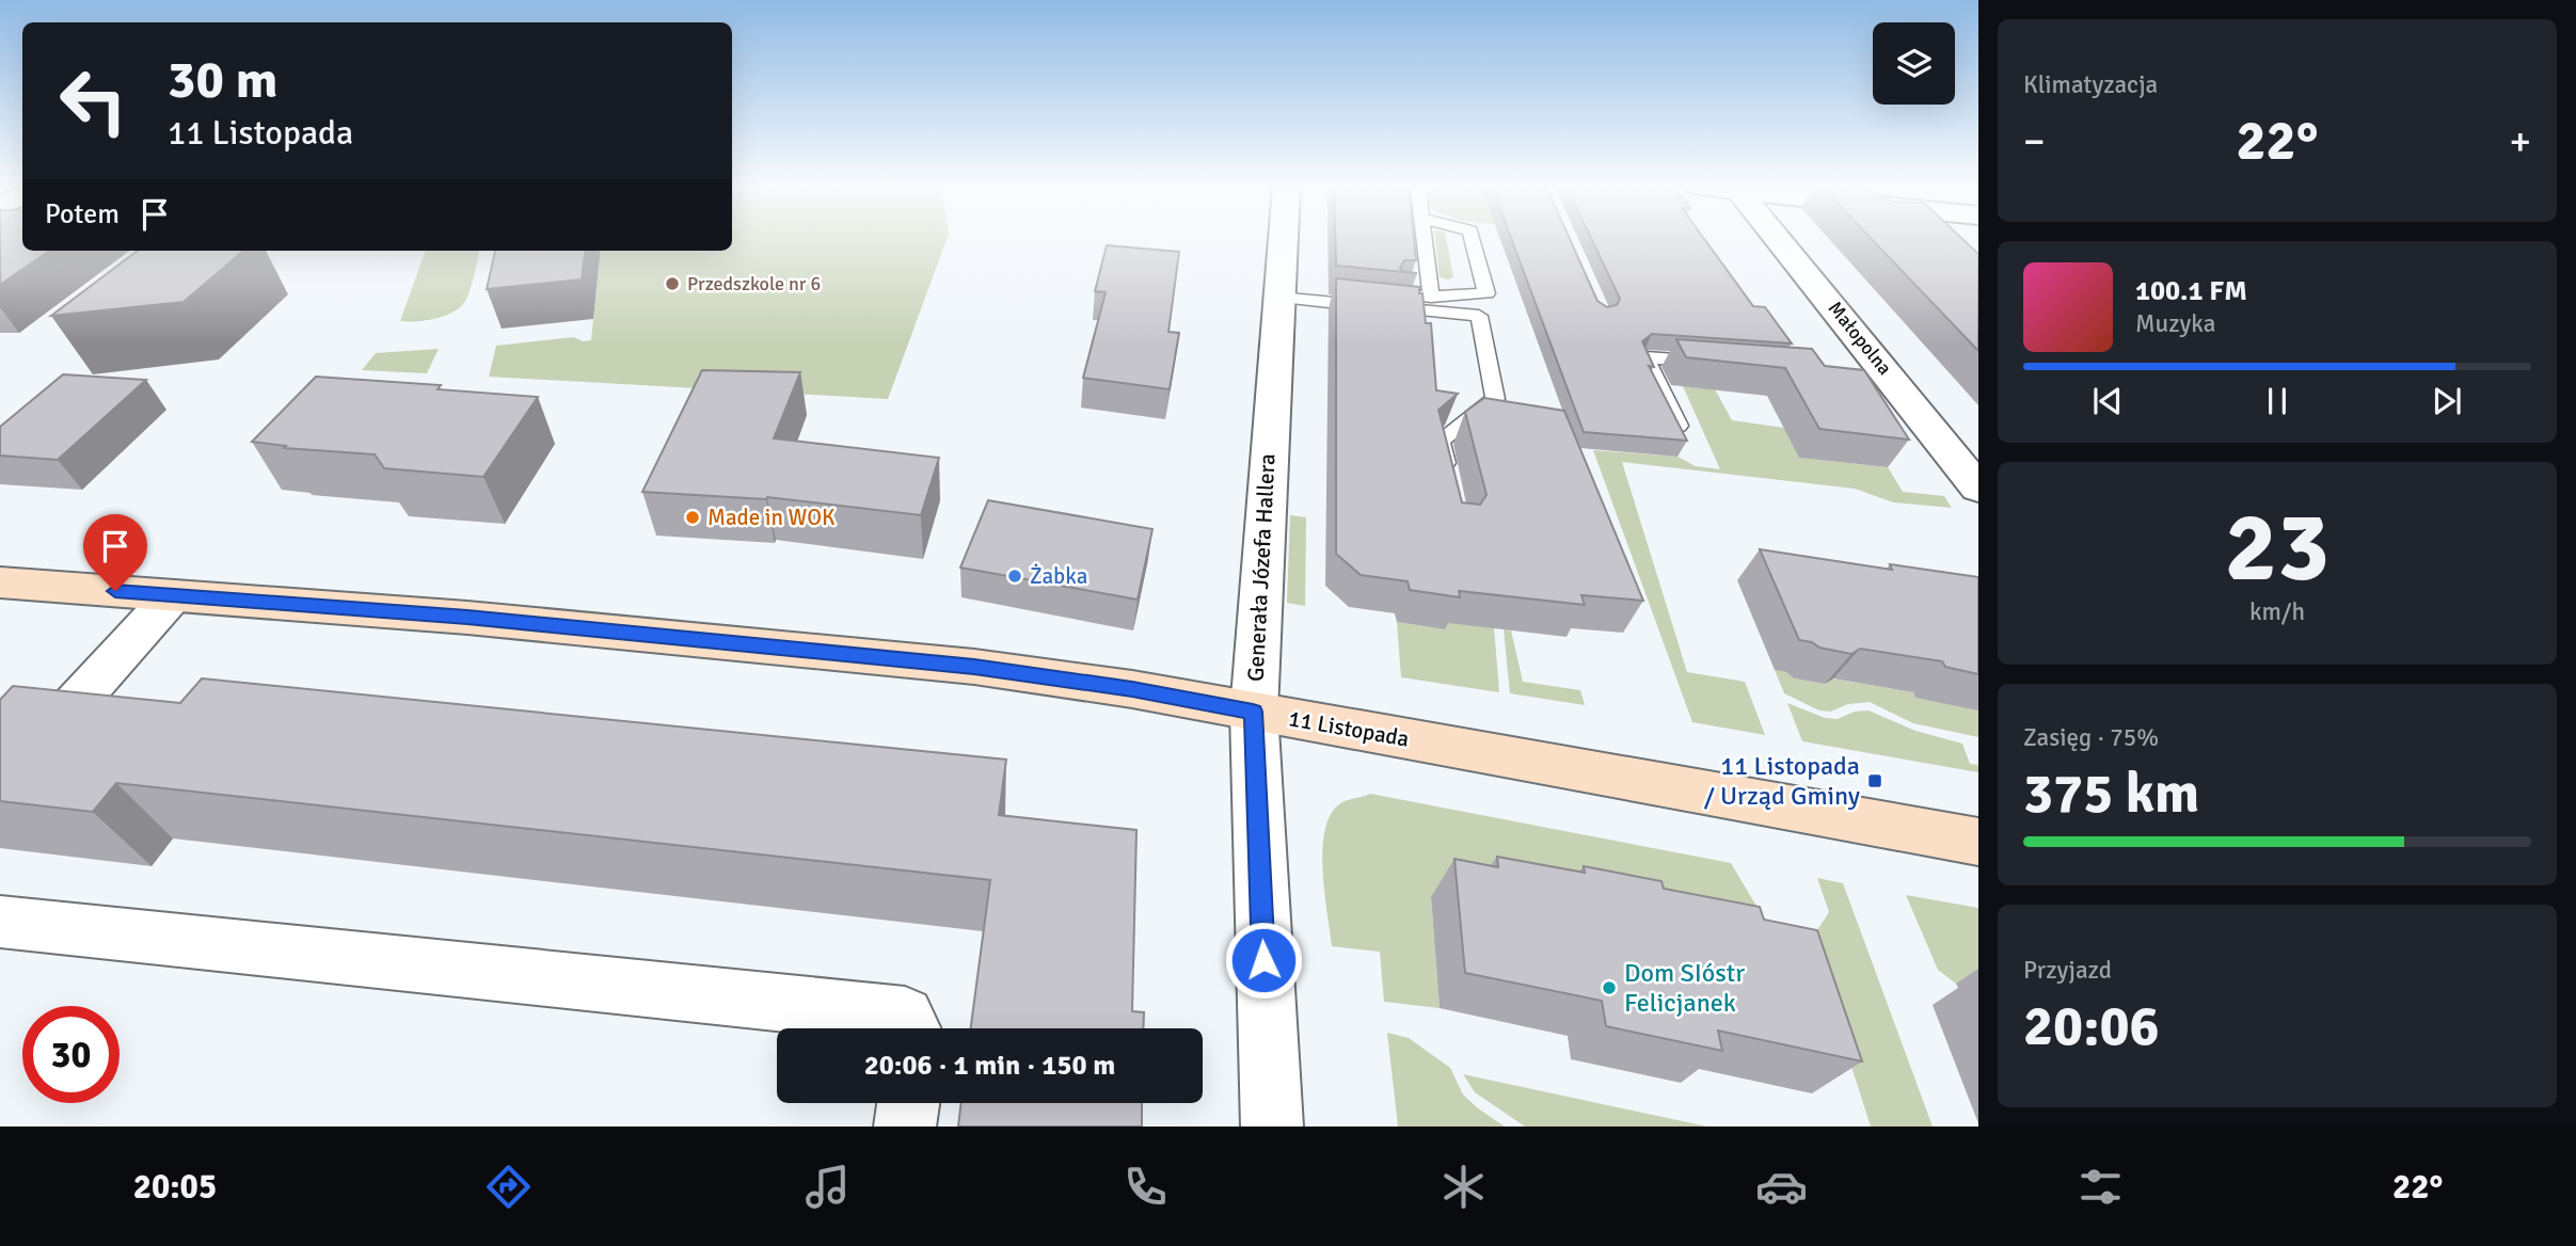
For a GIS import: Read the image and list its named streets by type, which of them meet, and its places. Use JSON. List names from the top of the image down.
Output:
{
  "streets": {
    "street": ["Małopolna", "Generała Józefa Hallera", "11 Listopada"]
  },
  "crossings": [
    ["Generała Józefa Hallera", "11 Listopada"]
  ],
  "places": {
    "other": [
      "Przedszkole nr 6",
      "Made in WOK",
      "Żabka",
      "Dom SIóstr Felicjanek"
    ],
    "transit": ["11 Listopada / Urząd Gminy"]
  },
  "page": {
    "tile": [
      "Klimatyzacja",
      ["23", "km/h"],
      ["Zasięg · 75%", "375 km"],
      ["Przyjazd", "20:06"]
    ],
    "turn": ["30 m", "11 Listopada"],
    "heat": ["−", "22°", "+"],
    "then": "Potem",
    "song": ["100.1 FM", "Muzyka"],
    "limit": "30",
    "trip": "20:06 · 1 min · 150 m",
    "tabs": ["20:05", "22°"]
  }
}
